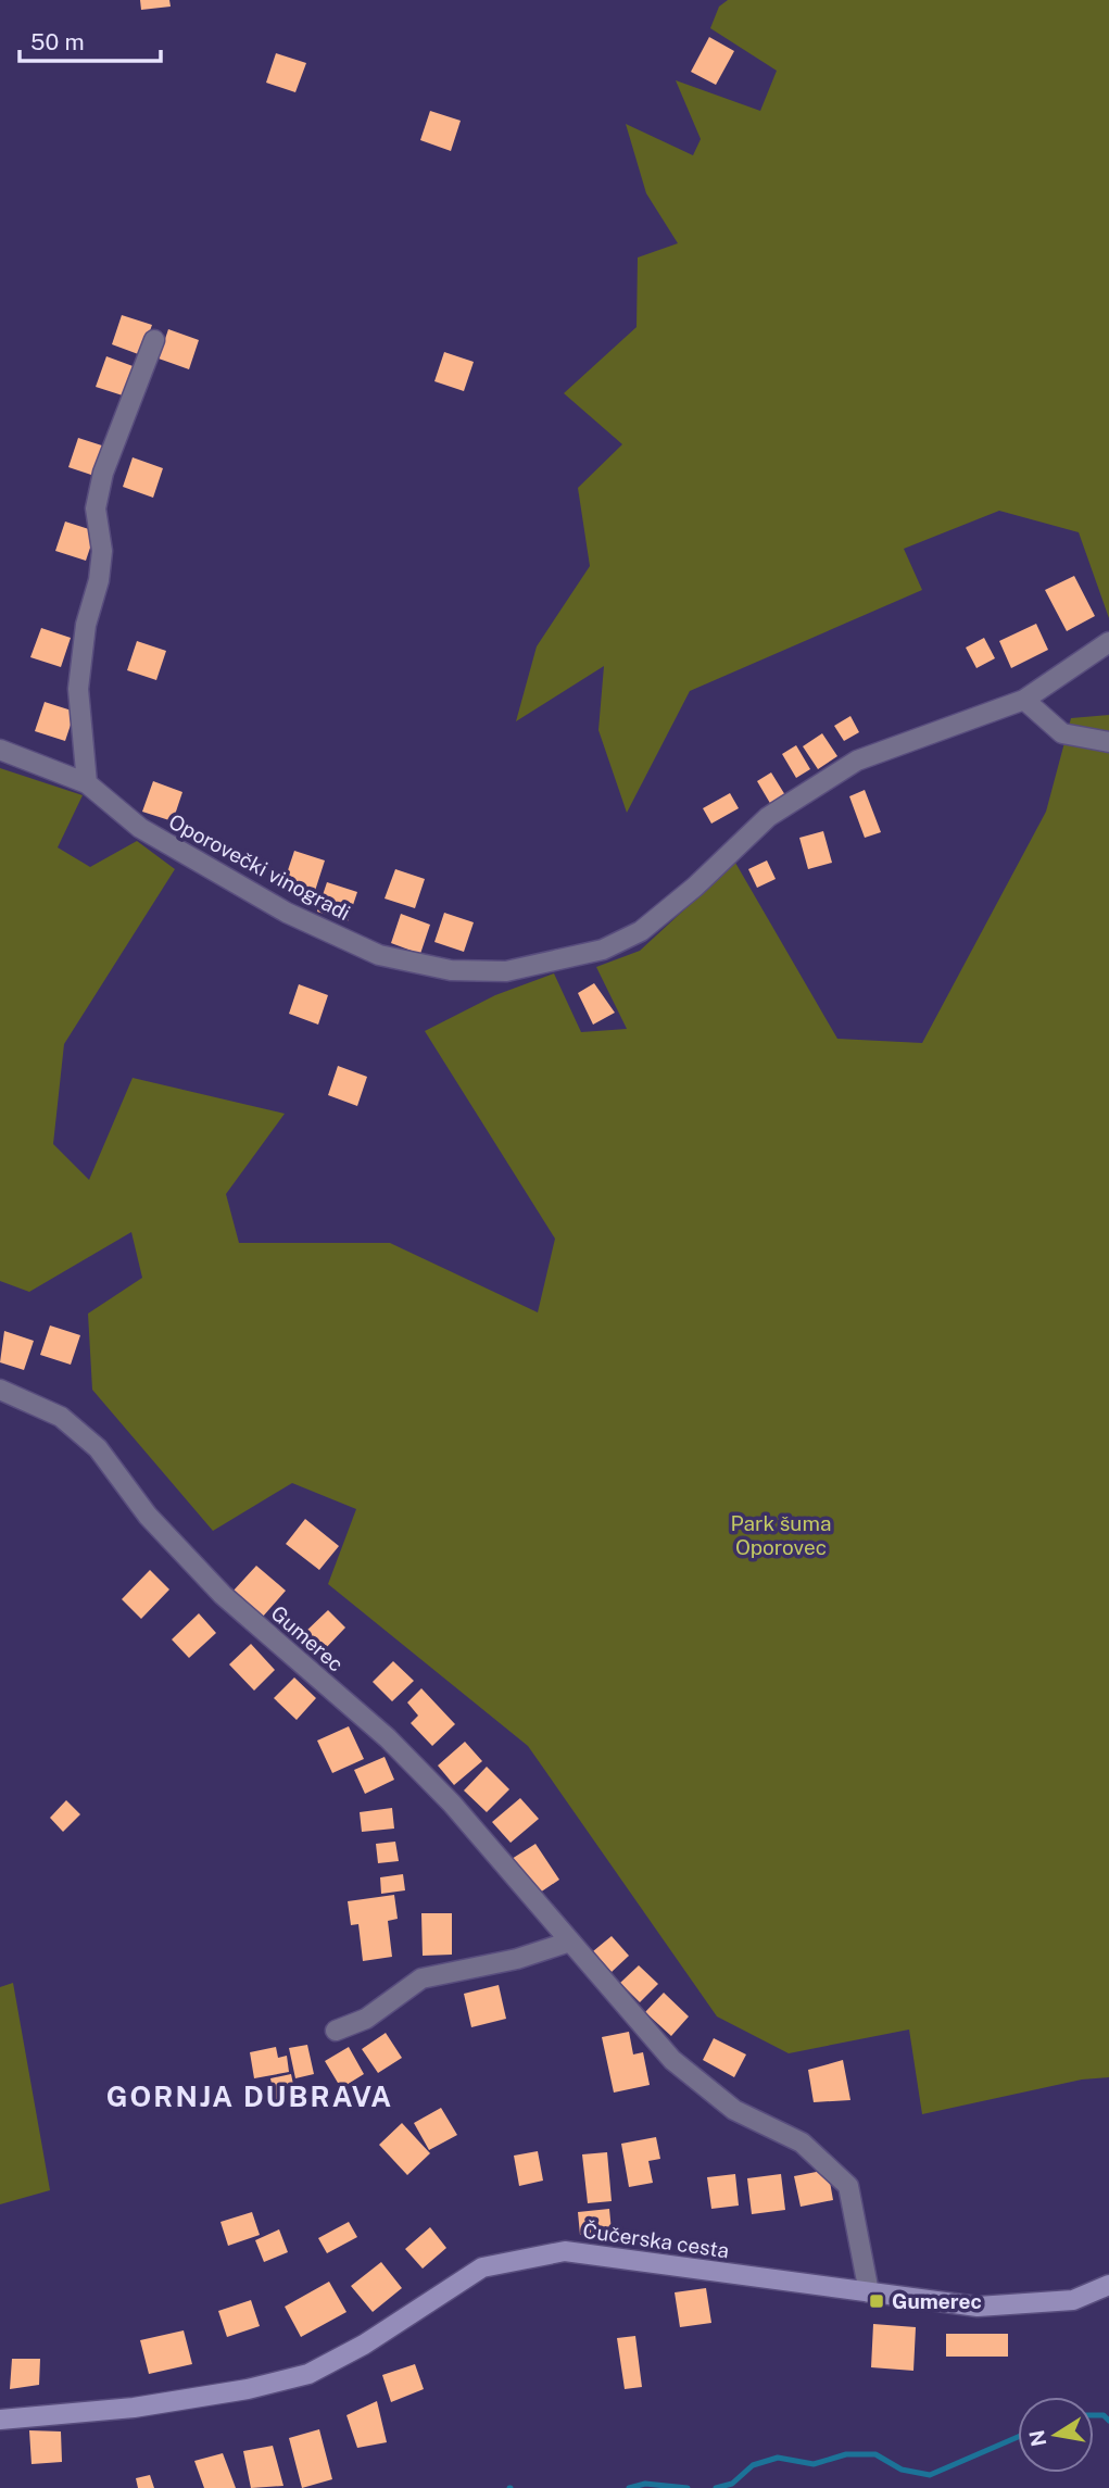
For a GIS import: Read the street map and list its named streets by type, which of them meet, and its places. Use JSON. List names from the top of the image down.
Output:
{
  "streets": {
    "street": ["Oporovečki vinogradi", "Gumerec", "Čučerska cesta"]
  },
  "crossings": [
    ["Gumerec", "Čučerska cesta"]
  ],
  "districts": ["GORNJA DUBRAVA"],
  "parks": ["Park šuma Oporovec"],
  "places": {
    "transit": ["Gumerec"]
  },
  "scale_bar": "50 m",
  "north": "left"
}
